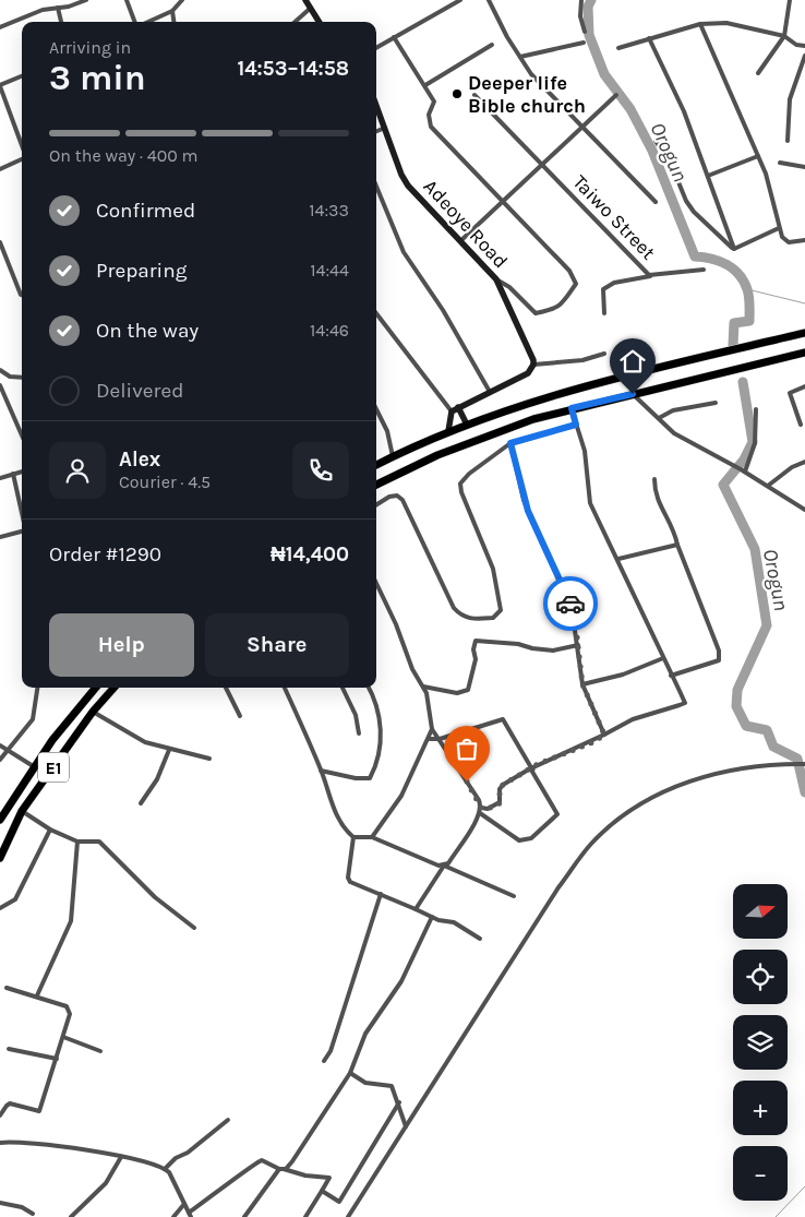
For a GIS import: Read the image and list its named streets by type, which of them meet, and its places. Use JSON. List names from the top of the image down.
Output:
{
  "streets": {
    "highway": ["E1"],
    "street": ["Taiwo Street", "Adeoye Road"]
  },
  "water": ["Orogun"],
  "places": ["Deeper life Bible church"],
  "north": "right",
  "page": {
    "heading": ["3 min", "Arriving in", "14:53–14:58"],
    "panel": [
      "Alex",
      "Courier · 4.5",
      "Order #1290",
      "₦14,400"
    ],
    "bar": "On the way · 400 m",
    "list": [
      ["Confirmed", "14:33"],
      ["Preparing", "14:44"],
      ["On the way", "14:46"],
      "Delivered"
    ],
    "buttons": ["Help", "Share"],
    "map_buttons": ["+", "−"]
  }
}
